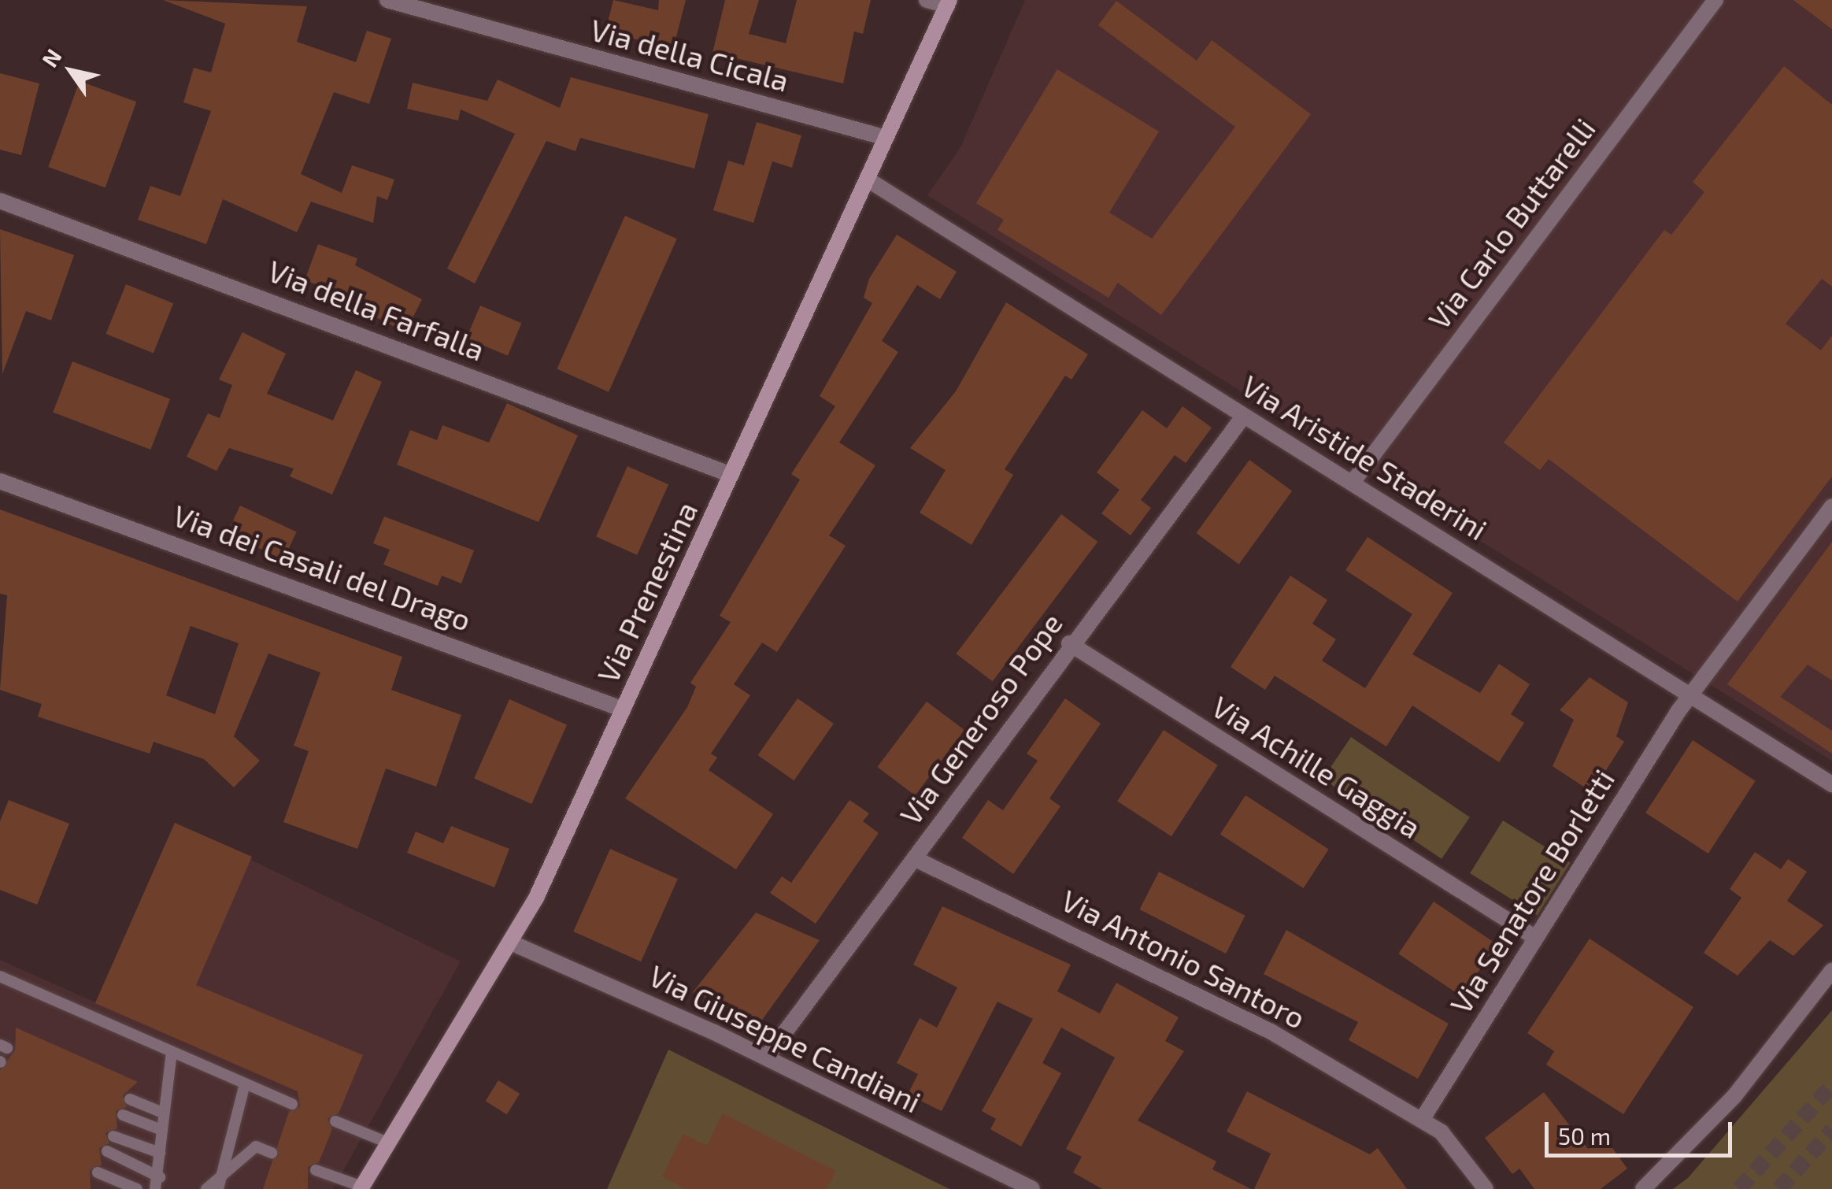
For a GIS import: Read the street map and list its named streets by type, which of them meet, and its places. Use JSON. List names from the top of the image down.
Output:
{
  "streets": {
    "street": [
      "Via della Cicala",
      "Via Carlo Buttarelli",
      "Via della Farfalla",
      "Via Aristide Staderini",
      "Via dei Casali del Drago",
      "Via Prenestina",
      "Via Generoso Pope",
      "Via Achille Gaggia",
      "Via Senatore Borletti",
      "Via Antonio Santoro",
      "Via Giuseppe Candiani"
    ]
  },
  "crossings": [
    ["Via della Cicala", "Via Prenestina"],
    ["Via Carlo Buttarelli", "Via Aristide Staderini"],
    ["Via della Farfalla", "Via Prenestina"],
    ["Via Aristide Staderini", "Via Prenestina"],
    ["Via Aristide Staderini", "Via Generoso Pope"],
    ["Via Aristide Staderini", "Via Senatore Borletti"],
    ["Via dei Casali del Drago", "Via Prenestina"],
    ["Via Prenestina", "Via Giuseppe Candiani"],
    ["Via Generoso Pope", "Via Achille Gaggia"],
    ["Via Generoso Pope", "Via Antonio Santoro"],
    ["Via Generoso Pope", "Via Giuseppe Candiani"],
    ["Via Achille Gaggia", "Via Senatore Borletti"],
    ["Via Senatore Borletti", "Via Antonio Santoro"]
  ],
  "scale_bar": "50 m",
  "north": "top left"
}
